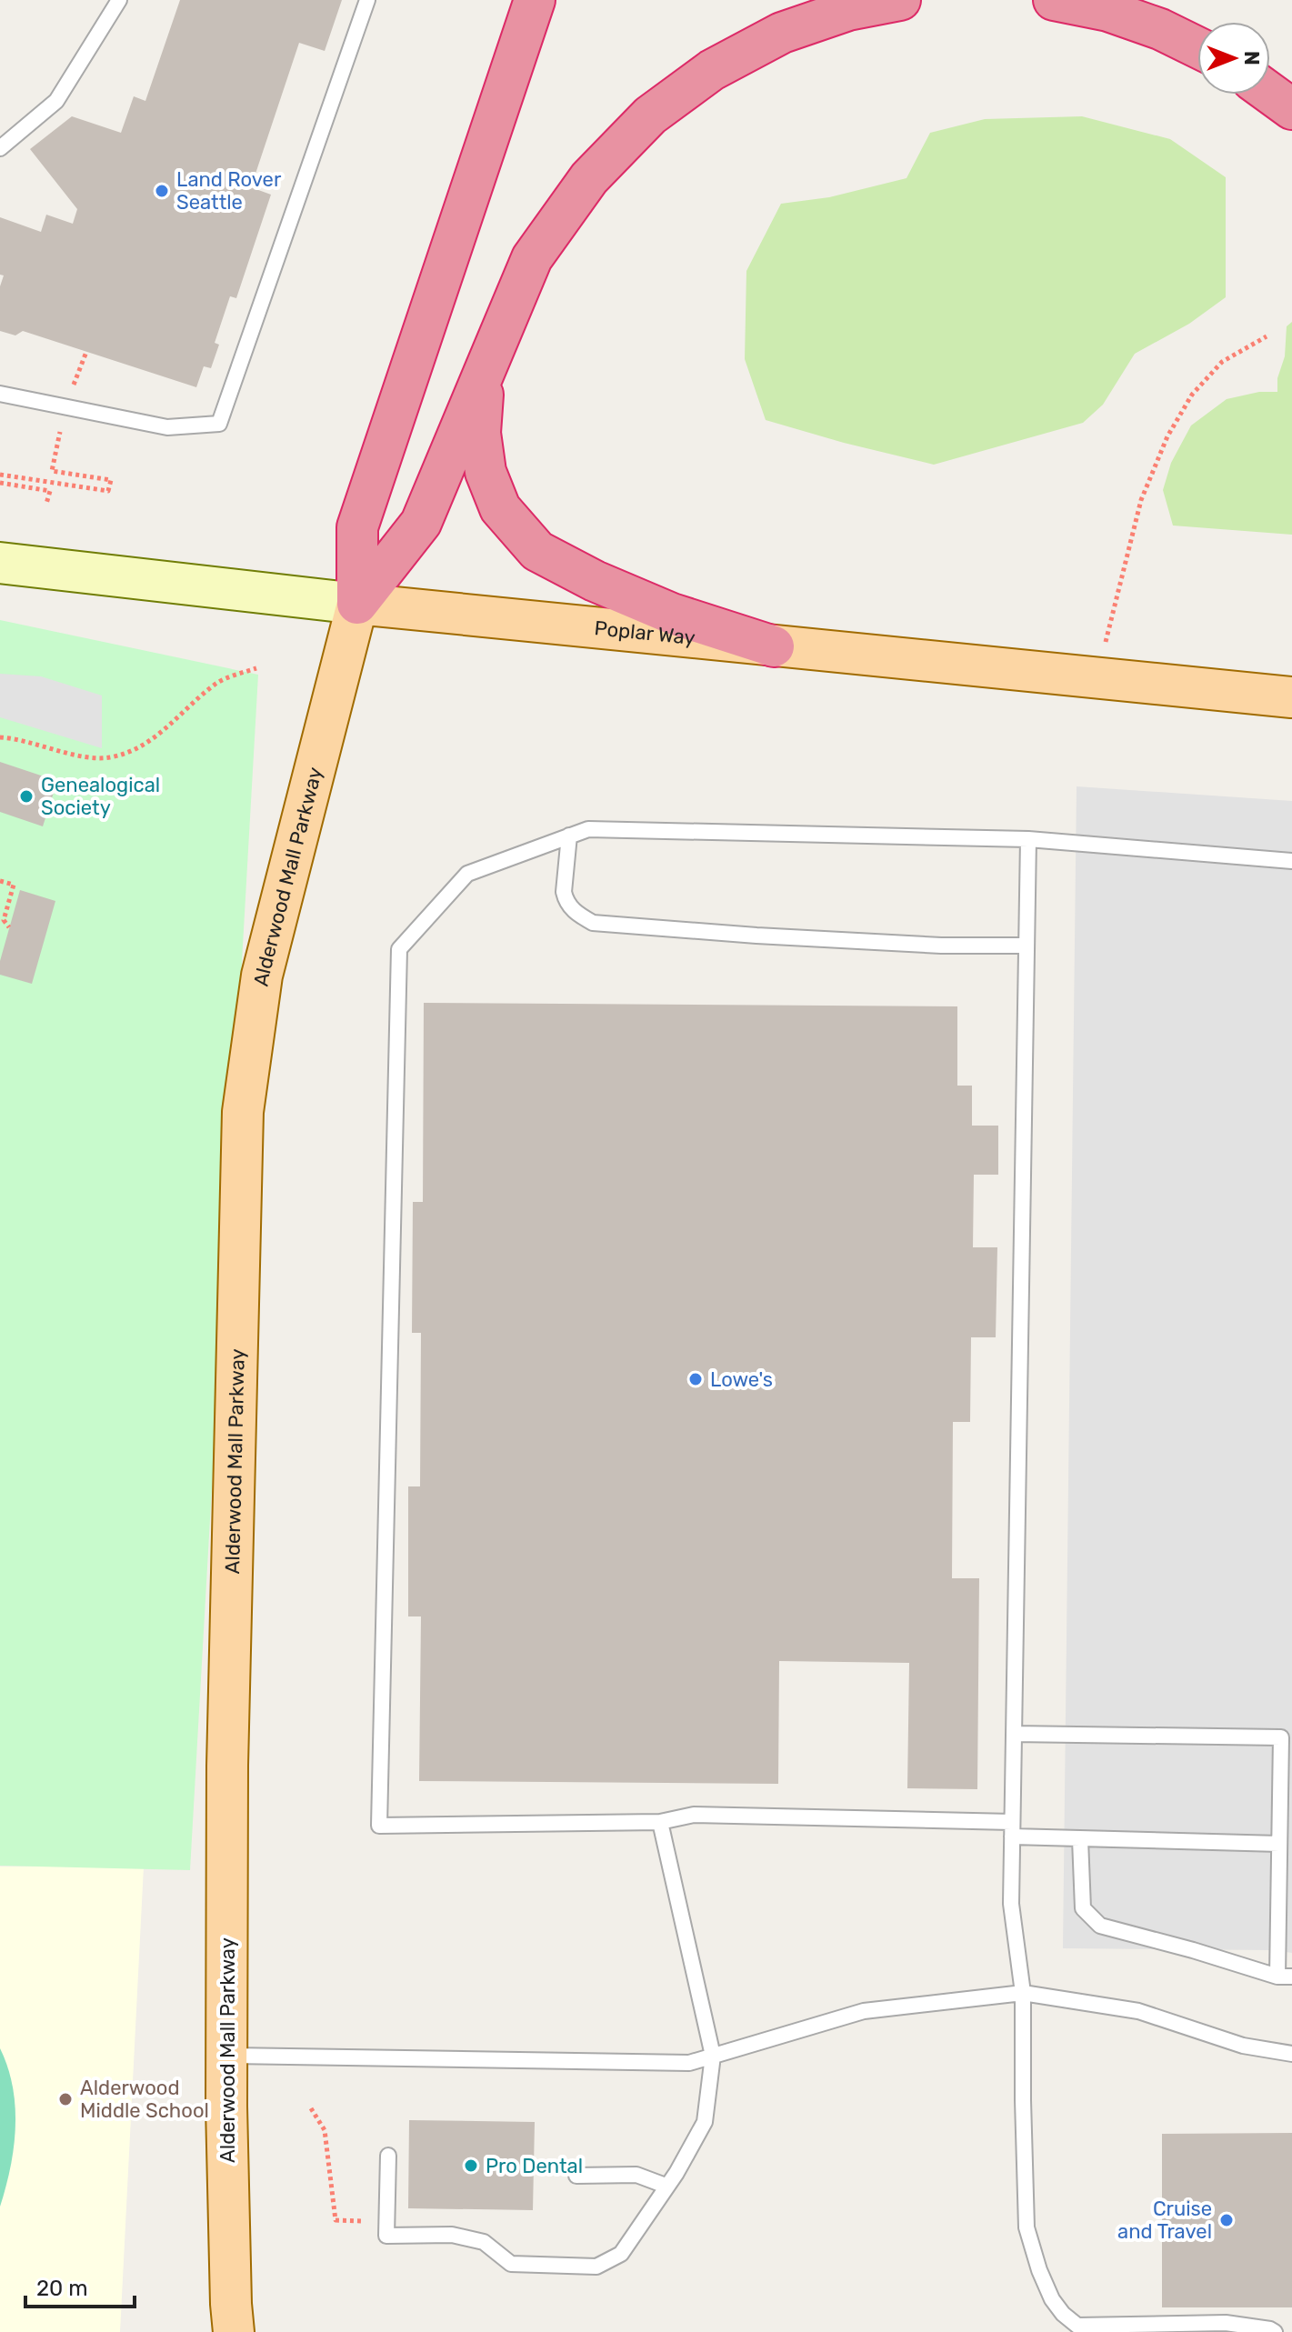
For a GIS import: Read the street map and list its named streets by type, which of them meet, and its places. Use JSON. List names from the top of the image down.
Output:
{
  "streets": {
    "main road": ["Poplar Way", "Alderwood Mall Parkway"]
  },
  "crossings": [
    ["Poplar Way", "Alderwood Mall Parkway"]
  ],
  "places": [
    "Land Rover Seattle",
    "Genealogical Society",
    "Lowe's",
    "Alderwood Middle School",
    "Pro Dental",
    "Cruise and Travel"
  ],
  "scale_bar": "20 m",
  "north": "right"
}
